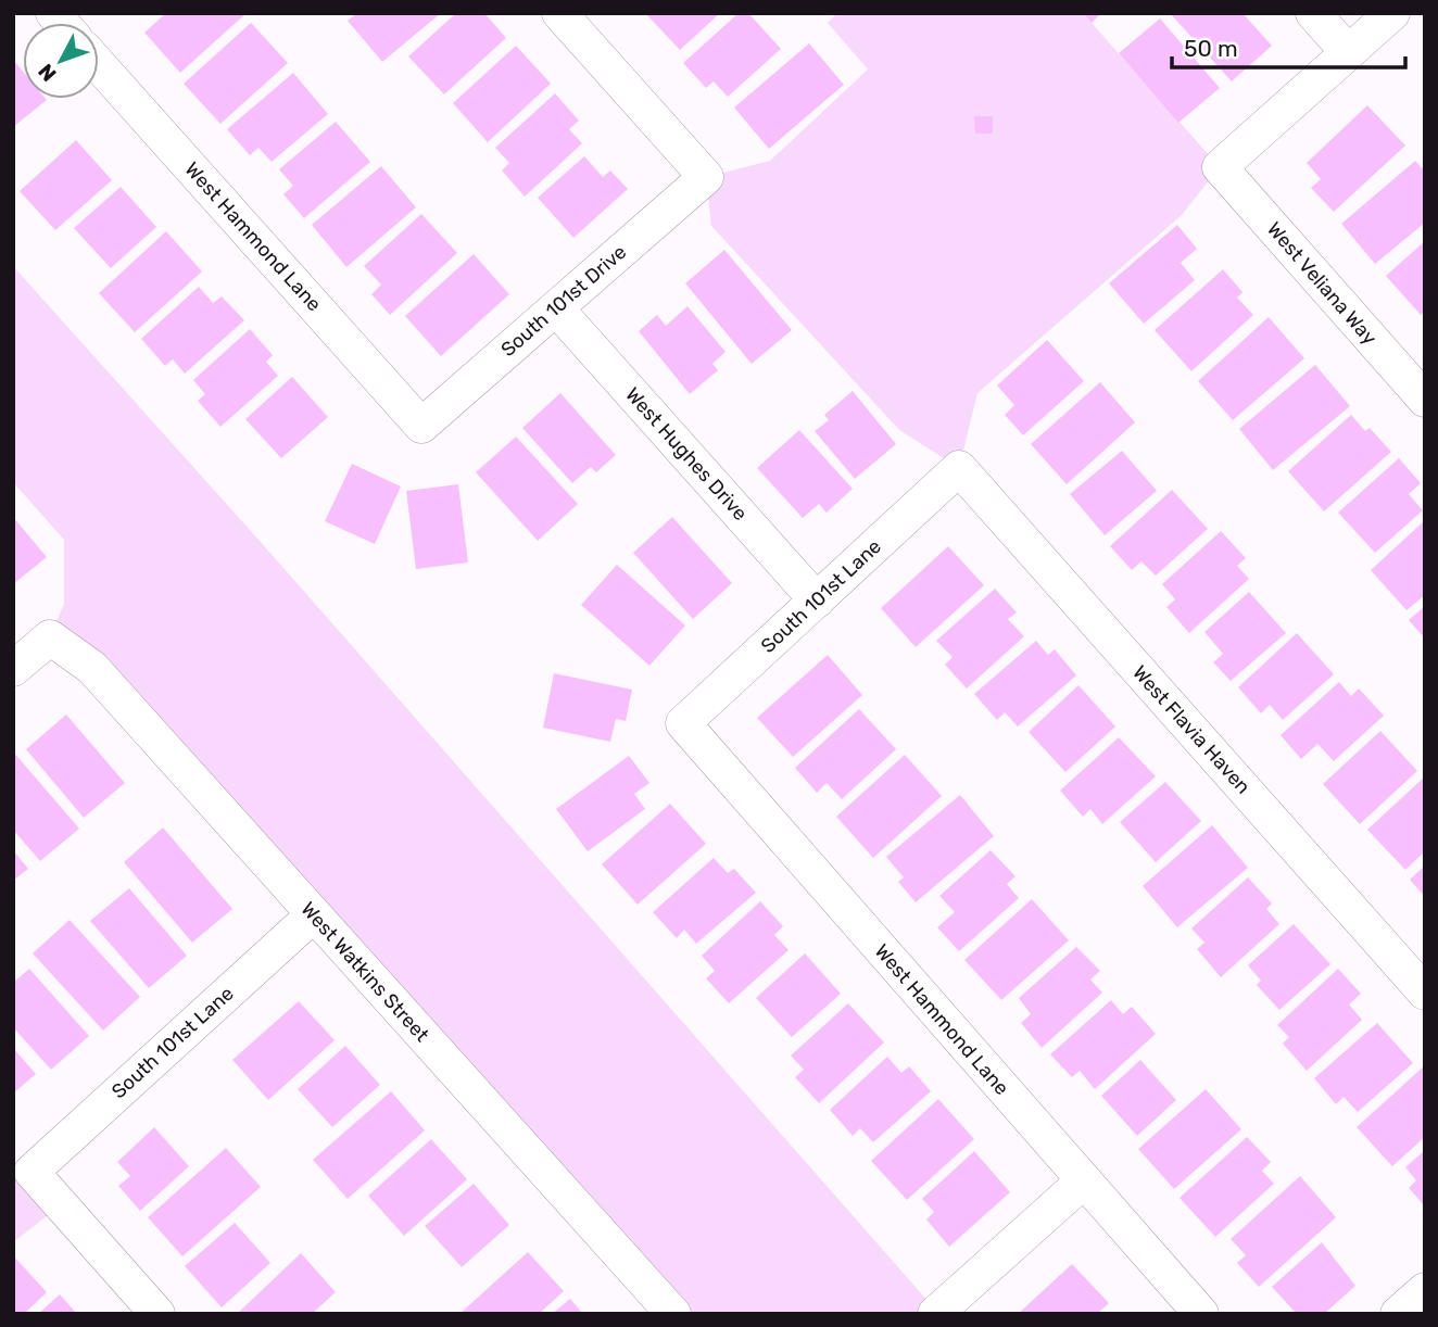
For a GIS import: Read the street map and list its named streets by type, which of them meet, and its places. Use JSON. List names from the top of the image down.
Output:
{
  "streets": {
    "street": [
      "West Hammond Lane",
      "West Veliana Way",
      "South 101st Drive",
      "West Hughes Drive",
      "South 101st Lane",
      "West Flavia Haven",
      "West Watkins Street"
    ]
  },
  "crossings": [
    ["West Hammond Lane", "South 101st Drive"],
    ["West Hammond Lane", "South 101st Lane"],
    ["South 101st Drive", "West Hughes Drive"],
    ["West Hughes Drive", "South 101st Lane"],
    ["South 101st Lane", "West Flavia Haven"],
    ["South 101st Lane", "West Watkins Street"]
  ],
  "scale_bar": "50 m",
  "north": "bottom left"
}
